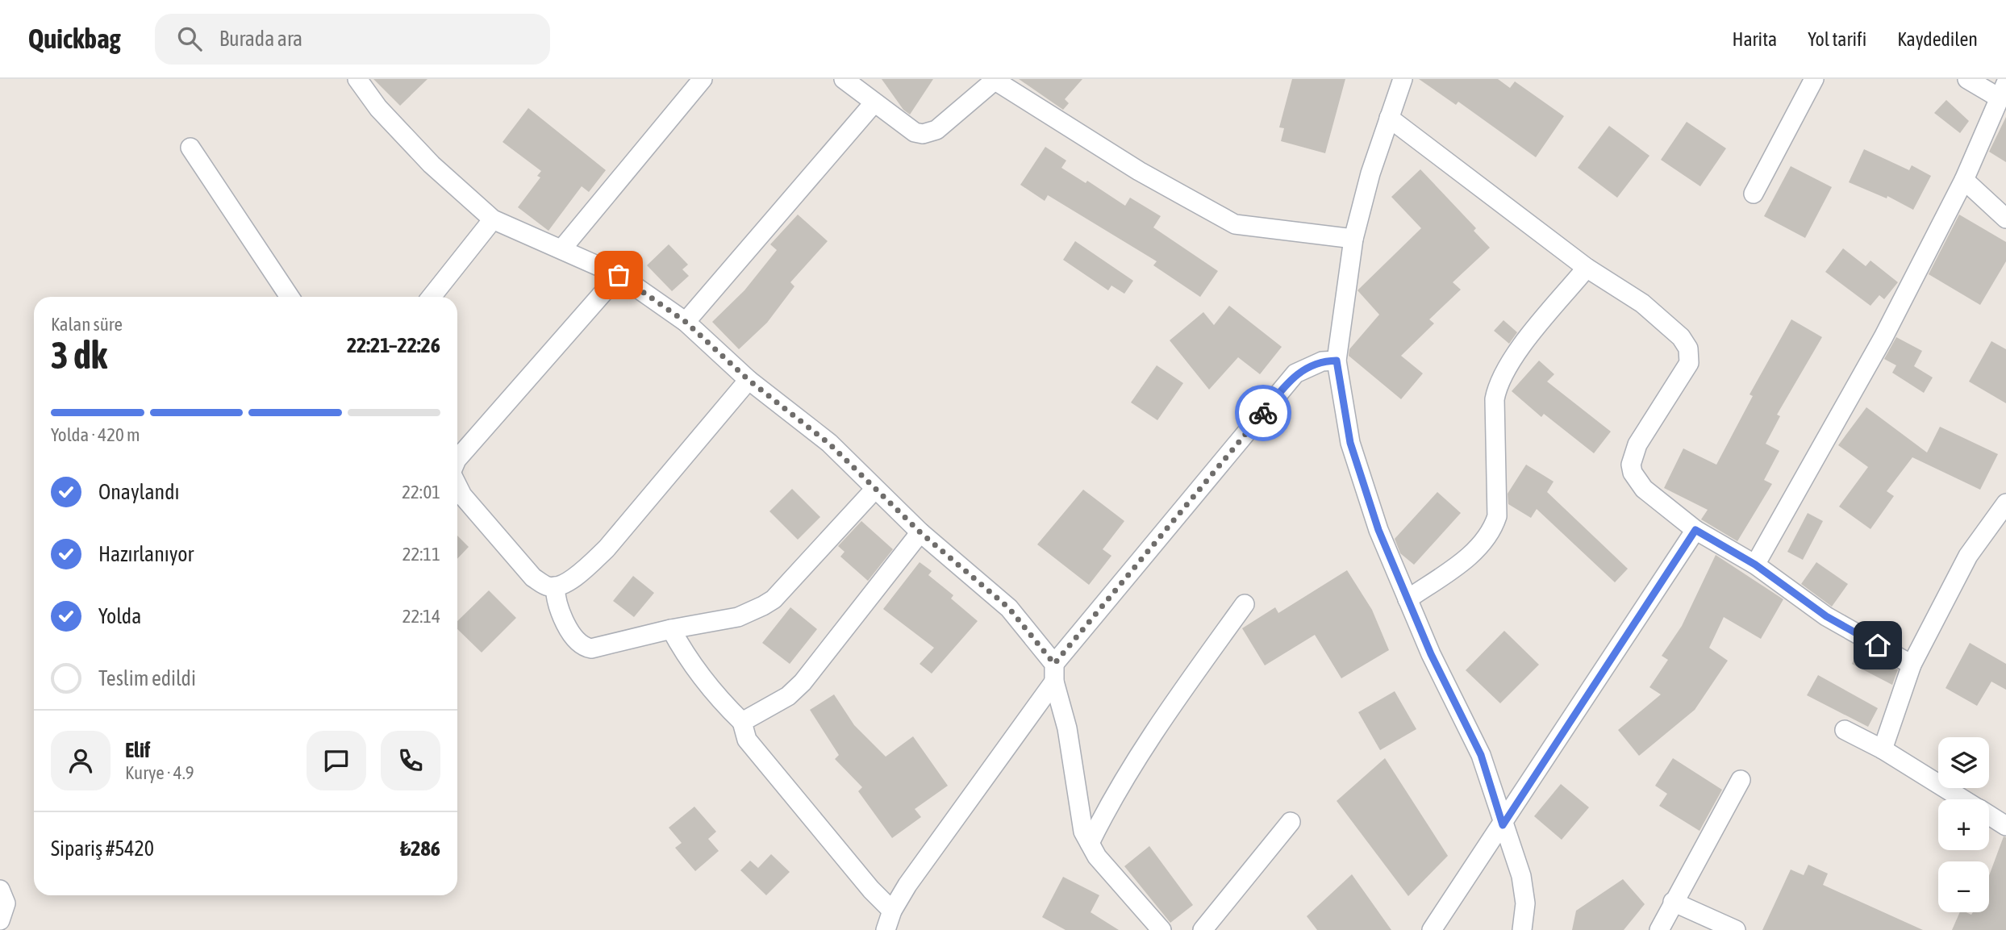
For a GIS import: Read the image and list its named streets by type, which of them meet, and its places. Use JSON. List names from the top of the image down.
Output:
{
  "page": {
    "header": "Quickbag",
    "search": "Burada ara",
    "nav": ["Harita", "Yol tarifi", "Kaydedilen"],
    "heading": ["3 dk", "Kalan süre", "22:21–22:26"],
    "panel": [
      "Elif",
      "Kurye · 4.9",
      "Sipariş #5420",
      "₺286"
    ],
    "bar": "Yolda · 420 m",
    "list": [
      ["Onaylandı", "22:01"],
      ["Hazırlanıyor", "22:11"],
      ["Yolda", "22:14"],
      "Teslim edildi"
    ],
    "map_buttons": ["+", "−"]
  }
}
